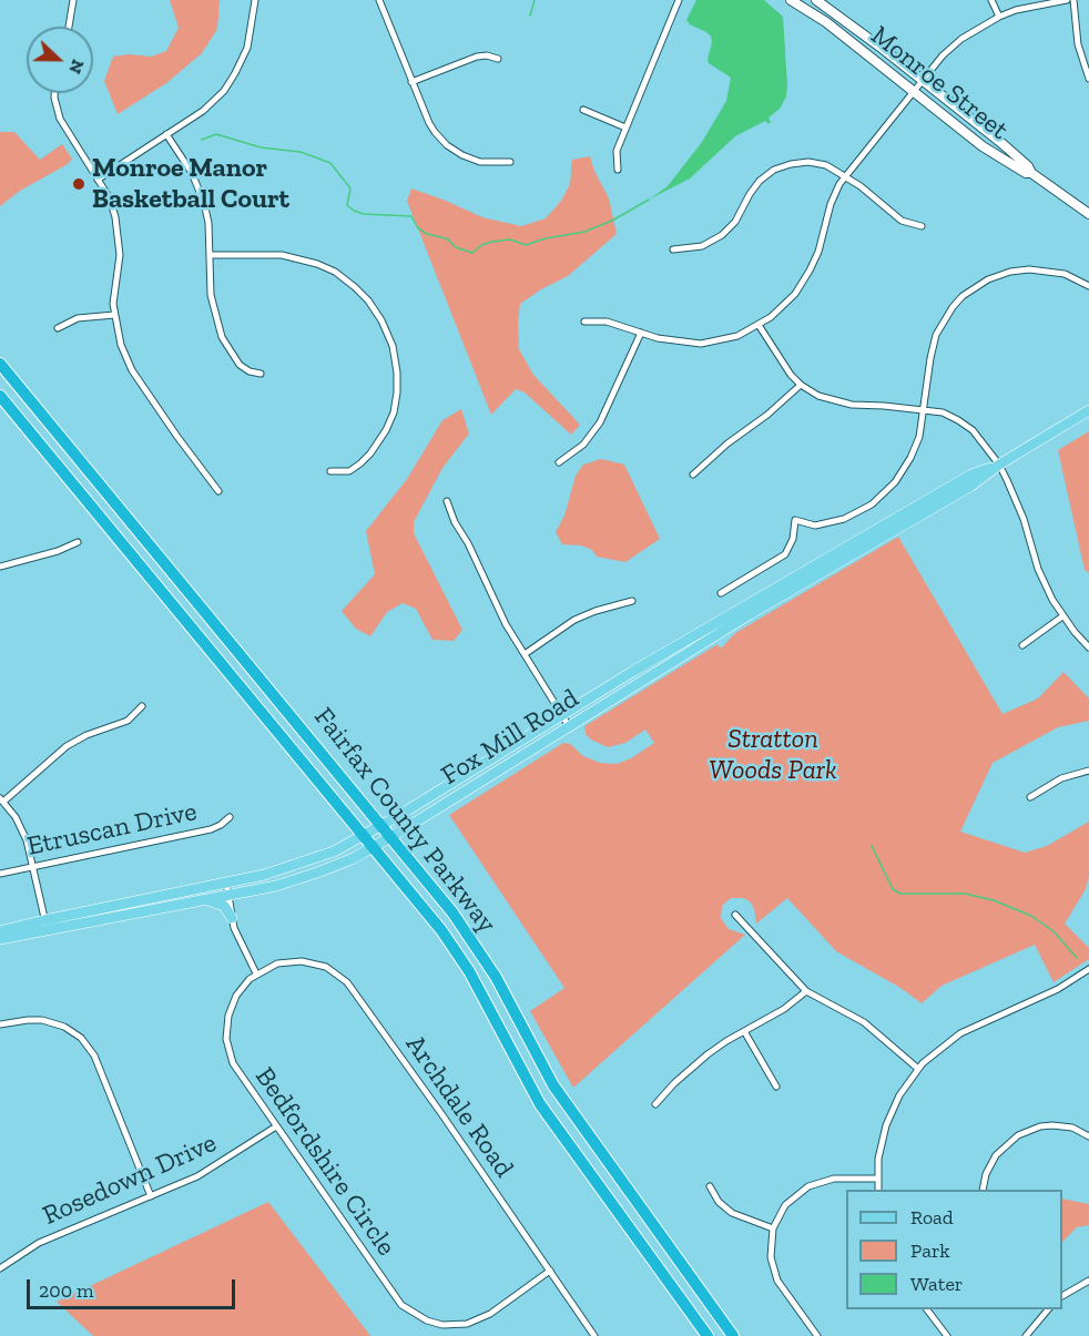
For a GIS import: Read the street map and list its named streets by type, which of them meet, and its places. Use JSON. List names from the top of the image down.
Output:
{
  "streets": {
    "highway": ["Fairfax County Parkway"],
    "main road": ["Monroe Street", "Fox Mill Road"],
    "street": [
      "Etruscan Drive",
      "Archdale Road",
      "Bedfordshire Circle",
      "Rosedown Drive"
    ]
  },
  "crossings": [
    ["Fox Mill Road", "Fairfax County Parkway"],
    ["Archdale Road", "Bedfordshire Circle"],
    ["Bedfordshire Circle", "Rosedown Drive"]
  ],
  "parks": ["Stratton Woods Park"],
  "places": ["Monroe Manor Basketball Court"],
  "legend": ["Road", "Park", "Water"],
  "scale_bar": "200 m",
  "north": "right"
}
